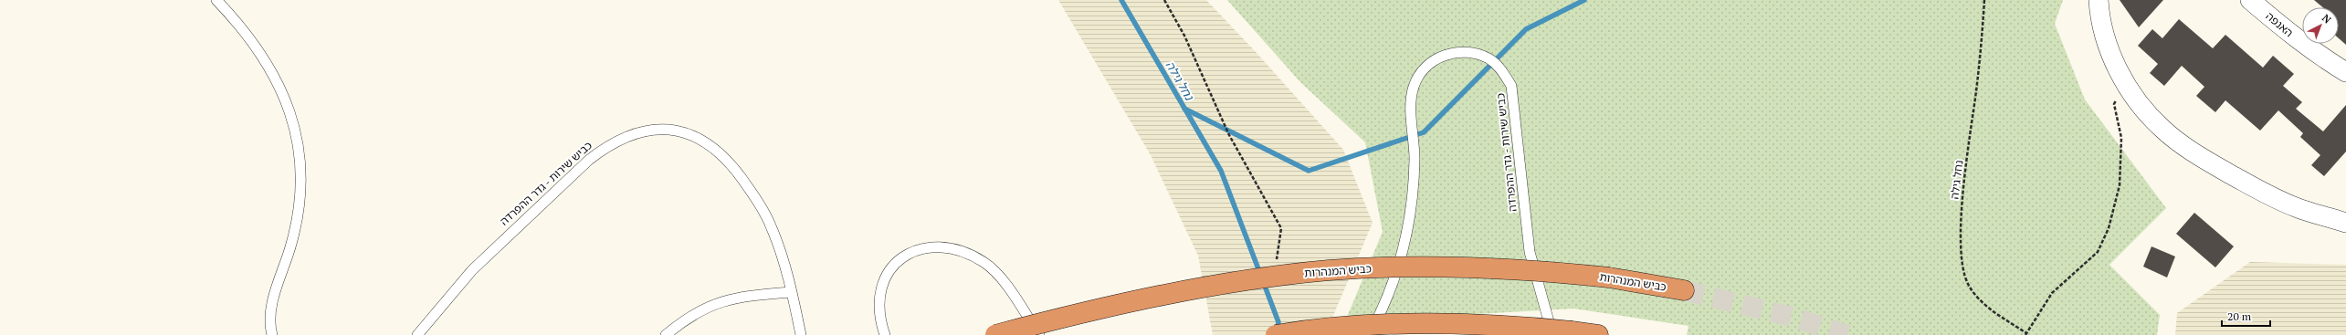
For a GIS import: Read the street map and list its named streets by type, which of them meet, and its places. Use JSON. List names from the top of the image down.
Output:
{
  "streets": {
    "highway": ["כביש המנהרות"],
    "street": ["האנפה"],
    "lane": ["כביש שירות - גדר ההפרדה"],
    "path": ["נחל גילה"]
  },
  "water": ["נחל גילה"],
  "scale_bar": "20 m",
  "north": "top right"
}
